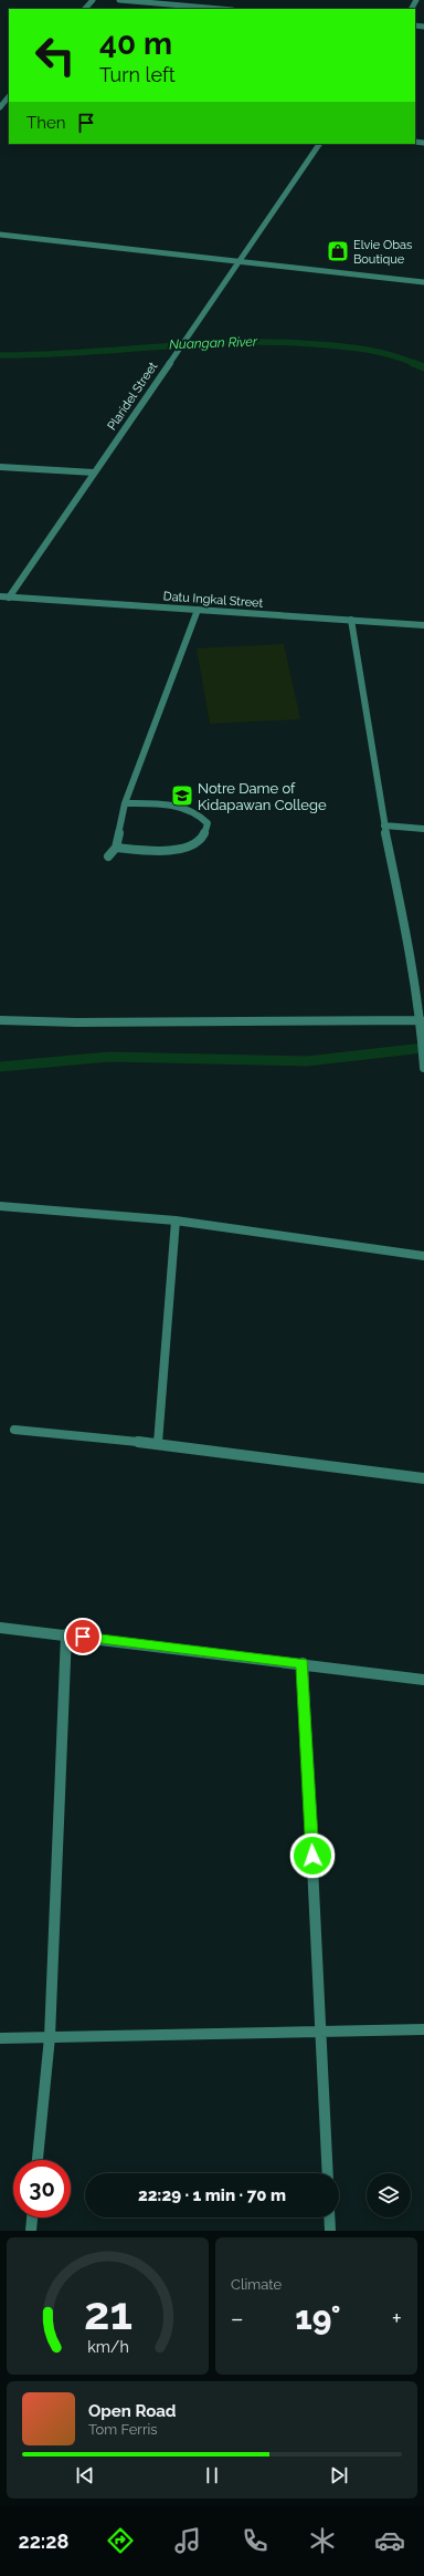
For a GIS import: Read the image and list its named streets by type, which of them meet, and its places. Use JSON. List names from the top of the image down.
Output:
{
  "streets": {
    "street": ["Plaridel Street", "Datu Ingkal Street"]
  },
  "crossings": [
    ["Plaridel Street", "Datu Ingkal Street"]
  ],
  "water": ["Nuangan River"],
  "places": {
    "shop": ["Elvie Obas Boutique"],
    "school or university": ["Notre Dame of Kidapawan College"]
  },
  "page": {
    "turn": ["40 m", "Turn left"],
    "then": "Then",
    "limit": "30",
    "trip": "22:29 · 1 min · 70 m",
    "tile": "Climate",
    "heat": ["−", "19°", "+"],
    "song": ["Open Road", "Tom Ferris"],
    "tabs": "22:28",
    "gauge": ["21", "km/h"]
  }
}
